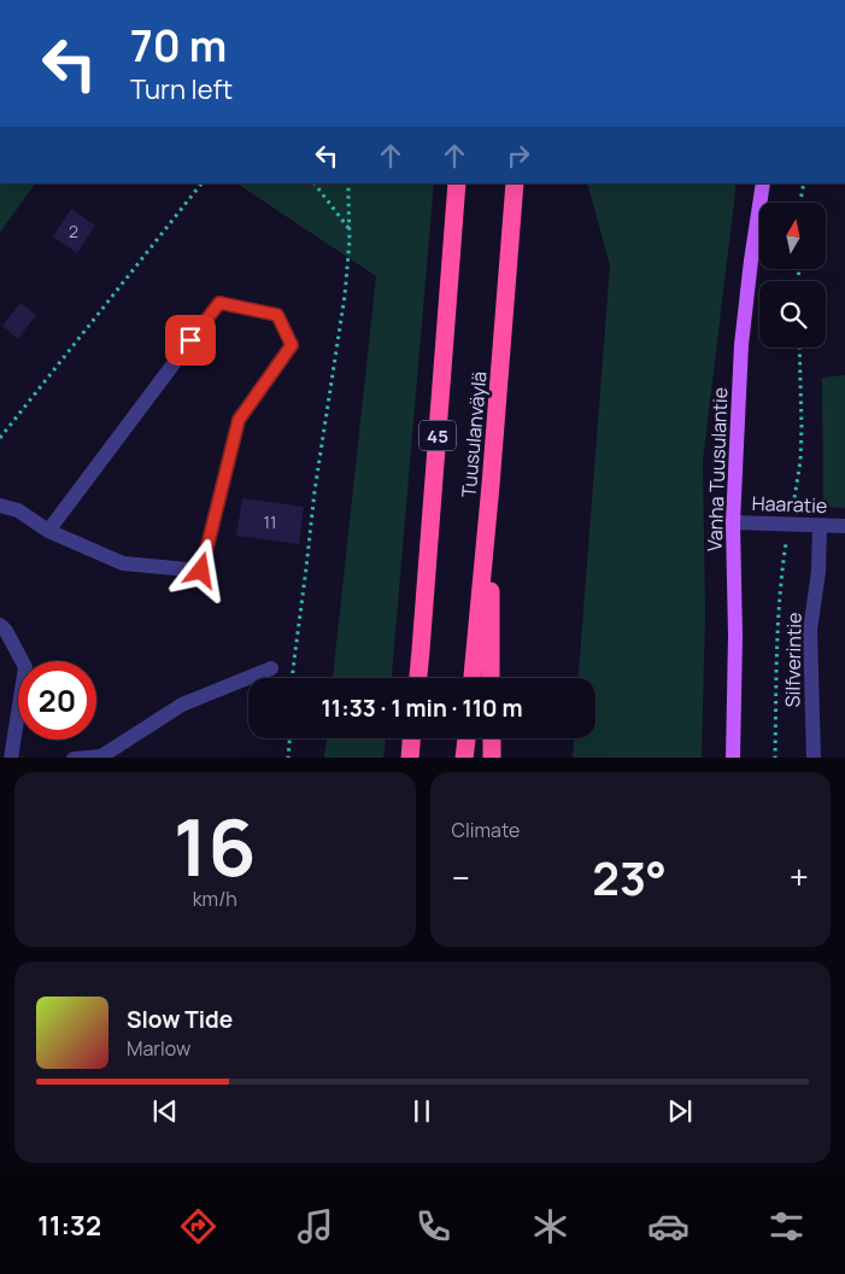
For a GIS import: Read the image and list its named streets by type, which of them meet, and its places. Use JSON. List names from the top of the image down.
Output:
{
  "streets": {
    "highway": ["Tuusulanväylä", "45"],
    "main road": ["Vanha Tuusulantie"],
    "street": ["Haaratie", "Silfverintie"]
  },
  "crossings": [
    ["Vanha Tuusulantie", "Haaratie"],
    ["Haaratie", "Silfverintie"]
  ],
  "house_numbers": ["2", "11"],
  "north": "top",
  "page": {
    "turn": ["70 m", "Turn left"],
    "limit": "20",
    "trip": "11:33 · 1 min · 110 m",
    "tile": [
      ["16", "km/h"],
      "Climate"
    ],
    "heat": ["−", "23°", "+"],
    "song": ["Slow Tide", "Marlow"],
    "tabs": "11:32"
  }
}
